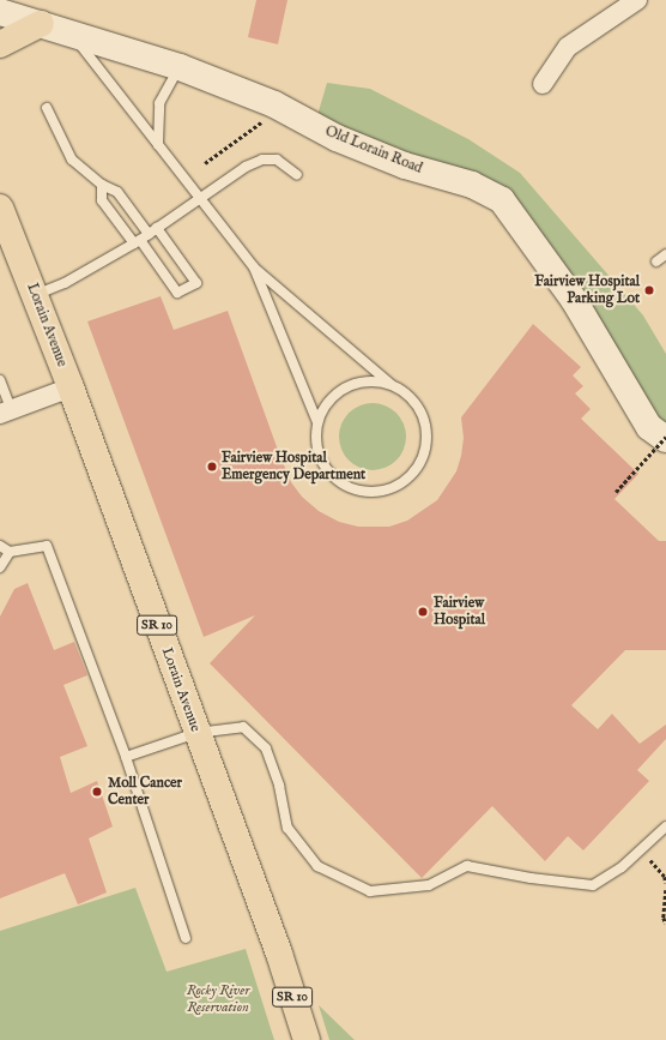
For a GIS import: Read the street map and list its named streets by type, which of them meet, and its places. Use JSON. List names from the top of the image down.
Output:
{
  "streets": {
    "main road": ["Lorain Avenue", "SR 10"],
    "street": ["Old Lorain Road"]
  },
  "parks": ["Rocky River Reservation"],
  "places": [
    "Fairview Hospital Parking Lot",
    "Fairview Hospital Emergency Department",
    "Fairview Hospital",
    "Moll Cancer Center"
  ]
}
